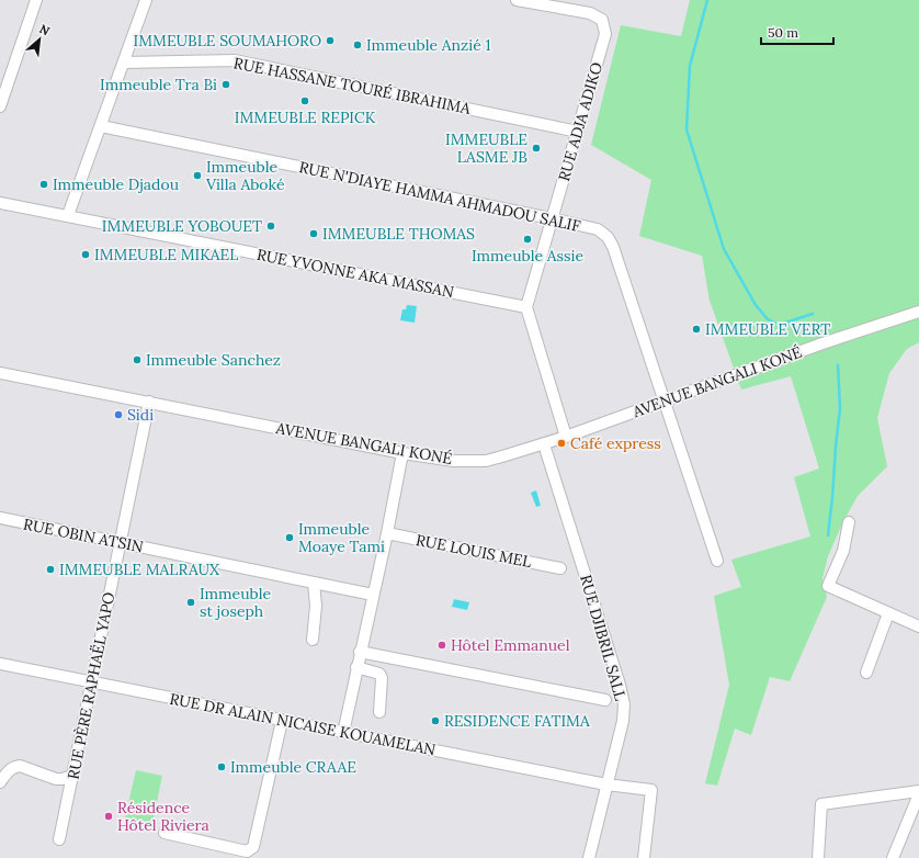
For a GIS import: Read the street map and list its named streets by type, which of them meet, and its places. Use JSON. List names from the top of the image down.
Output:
{
  "streets": {
    "street": [
      "RUE HASSANE TOURÉ IBRAHIMA",
      "RUE ADJA ADIKO",
      "RUE N'DIAYE HAMMA AHMADOU SALIF",
      "RUE YVONNE AKA MASSAN",
      "AVENUE BANGALI KONÉ",
      "RUE OBIN ATSIN",
      "RUE LOUIS MEL",
      "RUE DJIBRIL SALL",
      "RUE PÈRE RAPHAËL YAPO",
      "RUE DR ALAIN NICAISE KOUAMELAN"
    ]
  },
  "crossings": [
    ["RUE HASSANE TOURÉ IBRAHIMA", "RUE ADJA ADIKO"],
    ["RUE ADJA ADIKO", "RUE N'DIAYE HAMMA AHMADOU SALIF"],
    ["RUE ADJA ADIKO", "RUE YVONNE AKA MASSAN"],
    ["RUE N'DIAYE HAMMA AHMADOU SALIF", "AVENUE BANGALI KONÉ"],
    ["AVENUE BANGALI KONÉ", "RUE DJIBRIL SALL"],
    ["AVENUE BANGALI KONÉ", "RUE PÈRE RAPHAËL YAPO"],
    ["RUE OBIN ATSIN", "RUE PÈRE RAPHAËL YAPO"],
    ["RUE DJIBRIL SALL", "RUE DR ALAIN NICAISE KOUAMELAN"],
    ["RUE PÈRE RAPHAËL YAPO", "RUE DR ALAIN NICAISE KOUAMELAN"]
  ],
  "places": [
    "IMMEUBLE SOUMAHORO",
    "Immeuble Anzié 1",
    "Immeuble Tra Bi",
    "IMMEUBLE REPICK",
    "IMMEUBLE LASME JB",
    "Immeuble Villa Aboké",
    "Immeuble Djadou",
    "IMMEUBLE YOBOUET",
    "IMMEUBLE THOMAS",
    "Immeuble Assie",
    "IMMEUBLE MIKAEL",
    "IMMEUBLE VERT",
    "Immeuble Sanchez",
    "Sidi",
    "Café express",
    "Immeuble Moaye Tami",
    "IMMEUBLE MALRAUX",
    "Immeuble st joseph",
    "Hôtel Emmanuel",
    "RESIDENCE FATIMA",
    "Immeuble CRAAE",
    "Résidence Hôtel Riviera"
  ],
  "scale_bar": "50 m",
  "north": "top right"
}
